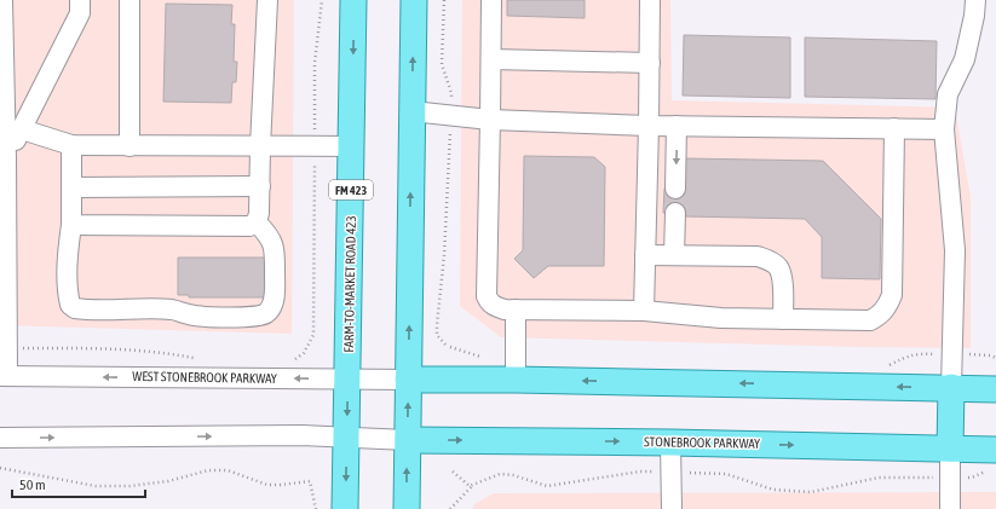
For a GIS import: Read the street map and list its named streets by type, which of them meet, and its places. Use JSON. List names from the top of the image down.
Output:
{
  "streets": {
    "main road": ["FM 423", "FARM-TO-MARKET ROAD 423", "STONEBROOK PARKWAY"],
    "street": ["WEST STONEBROOK PARKWAY"]
  },
  "crossings": [
    ["FARM-TO-MARKET ROAD 423", "WEST STONEBROOK PARKWAY"]
  ],
  "scale_bar": "50 m"
}
